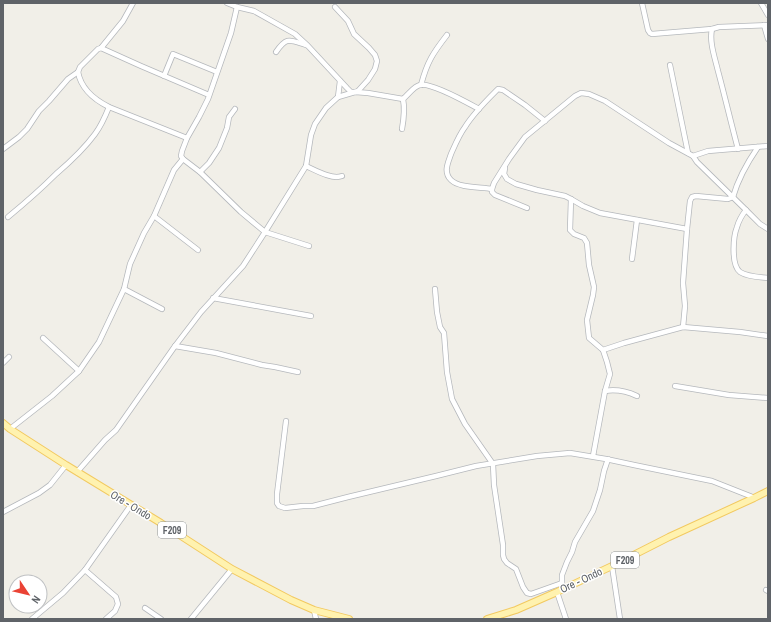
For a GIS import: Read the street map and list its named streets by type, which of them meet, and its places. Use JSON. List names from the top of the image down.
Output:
{
  "streets": {
    "main road": ["Ore - Ondo", "F209"]
  },
  "crossings": [
    ["Ore - Ondo", "F209"]
  ],
  "north": "bottom right"
}
